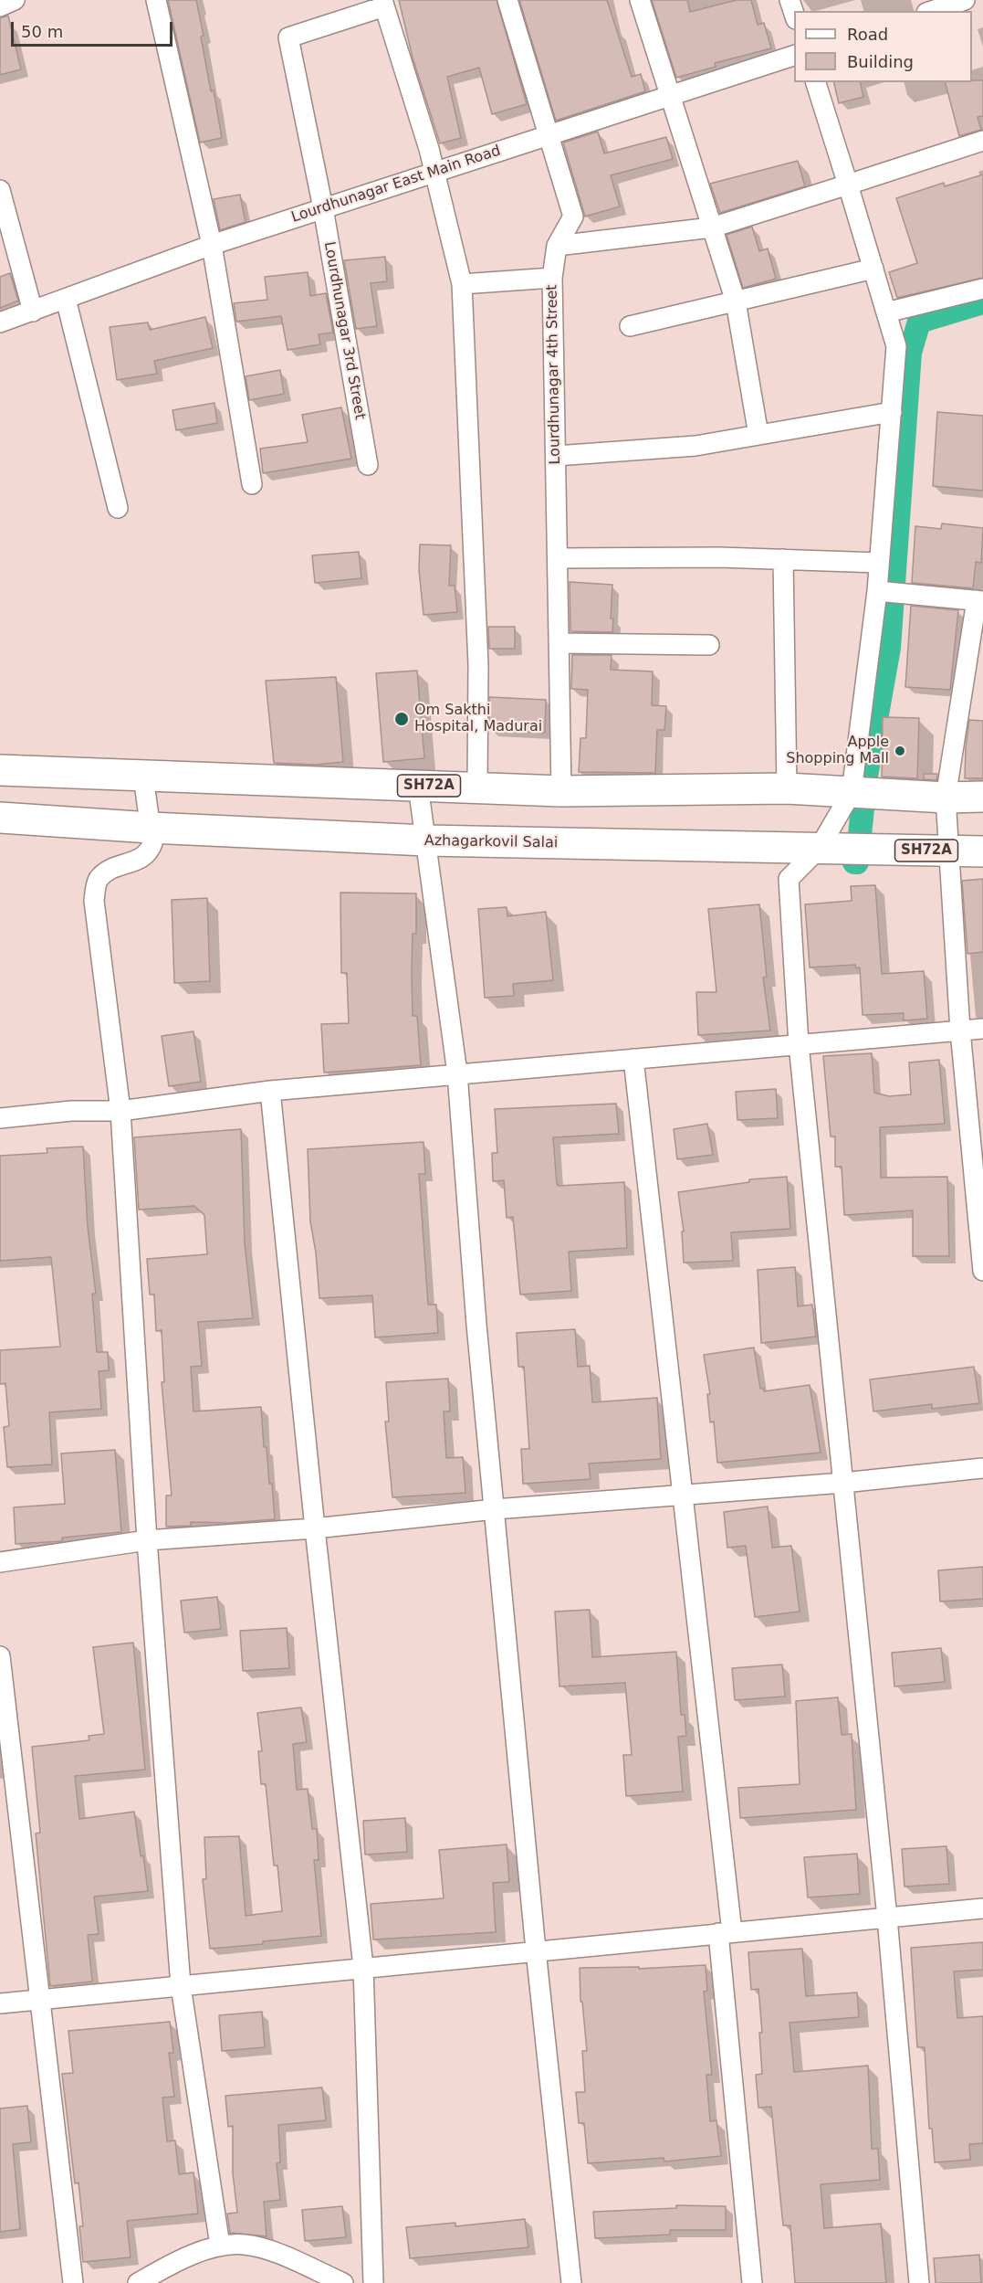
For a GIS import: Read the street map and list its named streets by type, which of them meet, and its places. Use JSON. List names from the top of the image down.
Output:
{
  "streets": {
    "main road": ["SH72A", "Azhagarkovil Salai"],
    "street": ["Lourdhunagar East Main Road", "Lourdhunagar 3rd Street", "Lourdhunagar 4th Street"]
  },
  "crossings": [
    ["Lourdhunagar East Main Road", "Lourdhunagar 3rd Street"],
    ["Lourdhunagar 4th Street", "SH72A"]
  ],
  "places": ["Om Sakthi Hospital, Madurai", "Apple Shopping Mall"],
  "legend": ["Road", "Building"],
  "scale_bar": "50 m"
}
